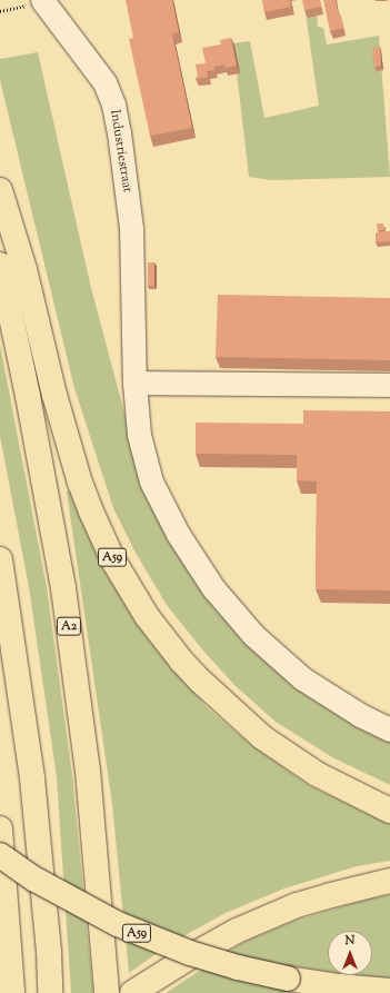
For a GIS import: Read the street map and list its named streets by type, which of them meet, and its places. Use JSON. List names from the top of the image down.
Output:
{
  "streets": {
    "highway": ["A59", "A2"],
    "lane": ["Industriestraat"]
  },
  "north": "top"
}
